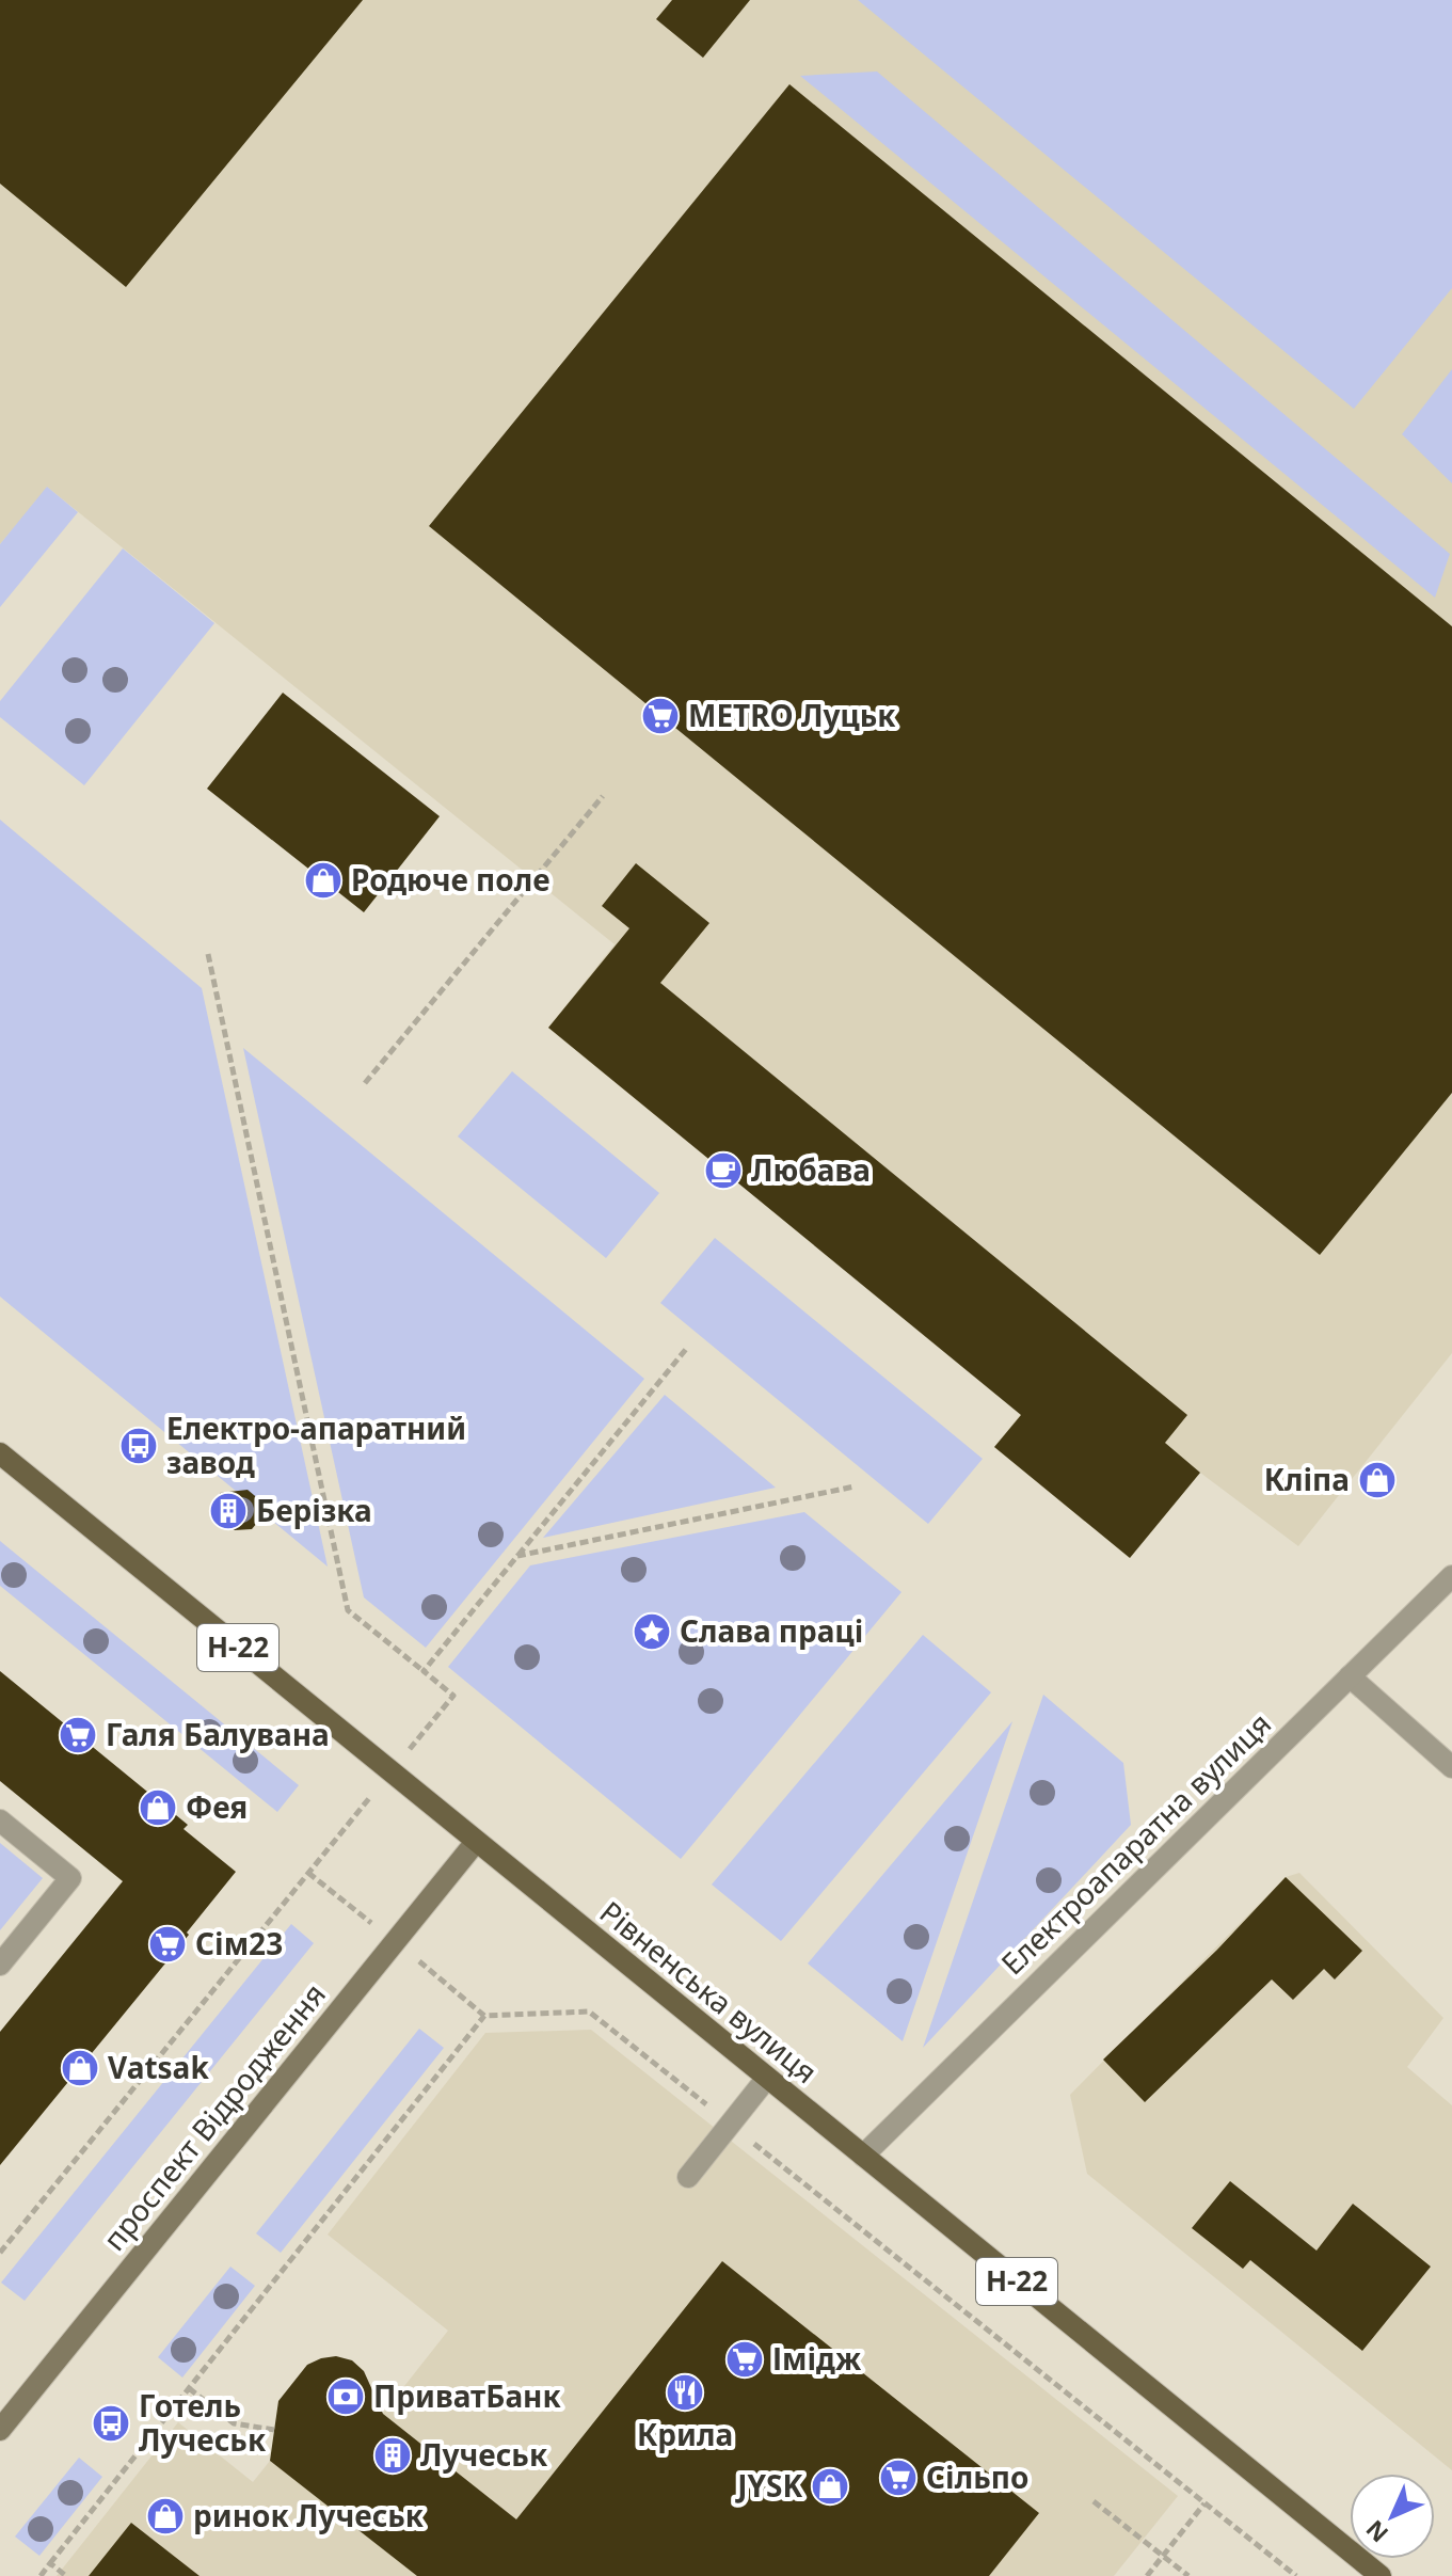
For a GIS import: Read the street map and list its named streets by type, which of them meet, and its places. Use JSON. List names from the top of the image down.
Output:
{
  "streets": {
    "main road": ["Н-22", "Рівненська вулиця", "проспект Відродження"],
    "street": ["Електроапаратна вулиця"]
  },
  "crossings": [
    ["Електроапаратна вулиця", "Рівненська вулиця"],
    ["Рівненська вулиця", "проспект Відродження"]
  ],
  "places": {
    "supermarket": [
      "METRO Луцьк",
      "Галя Балувана",
      "Сім23",
      "Імідж",
      "Сільпо"
    ],
    "shop": [
      "Родюче поле",
      "Кліпа",
      "Фея",
      "Vatsak",
      "JYSK",
      "ринок Лучеськ"
    ],
    "cafe": ["Любава"],
    "bus stop": ["Електро-апаратний завод", "Готель Лучеськ"],
    "building": ["Берізка", "Лучеськ"],
    "place": ["Слава праці"],
    "restaurant": ["Крила"],
    "bank": ["ПриватБанк"]
  },
  "north": "bottom left"
}
